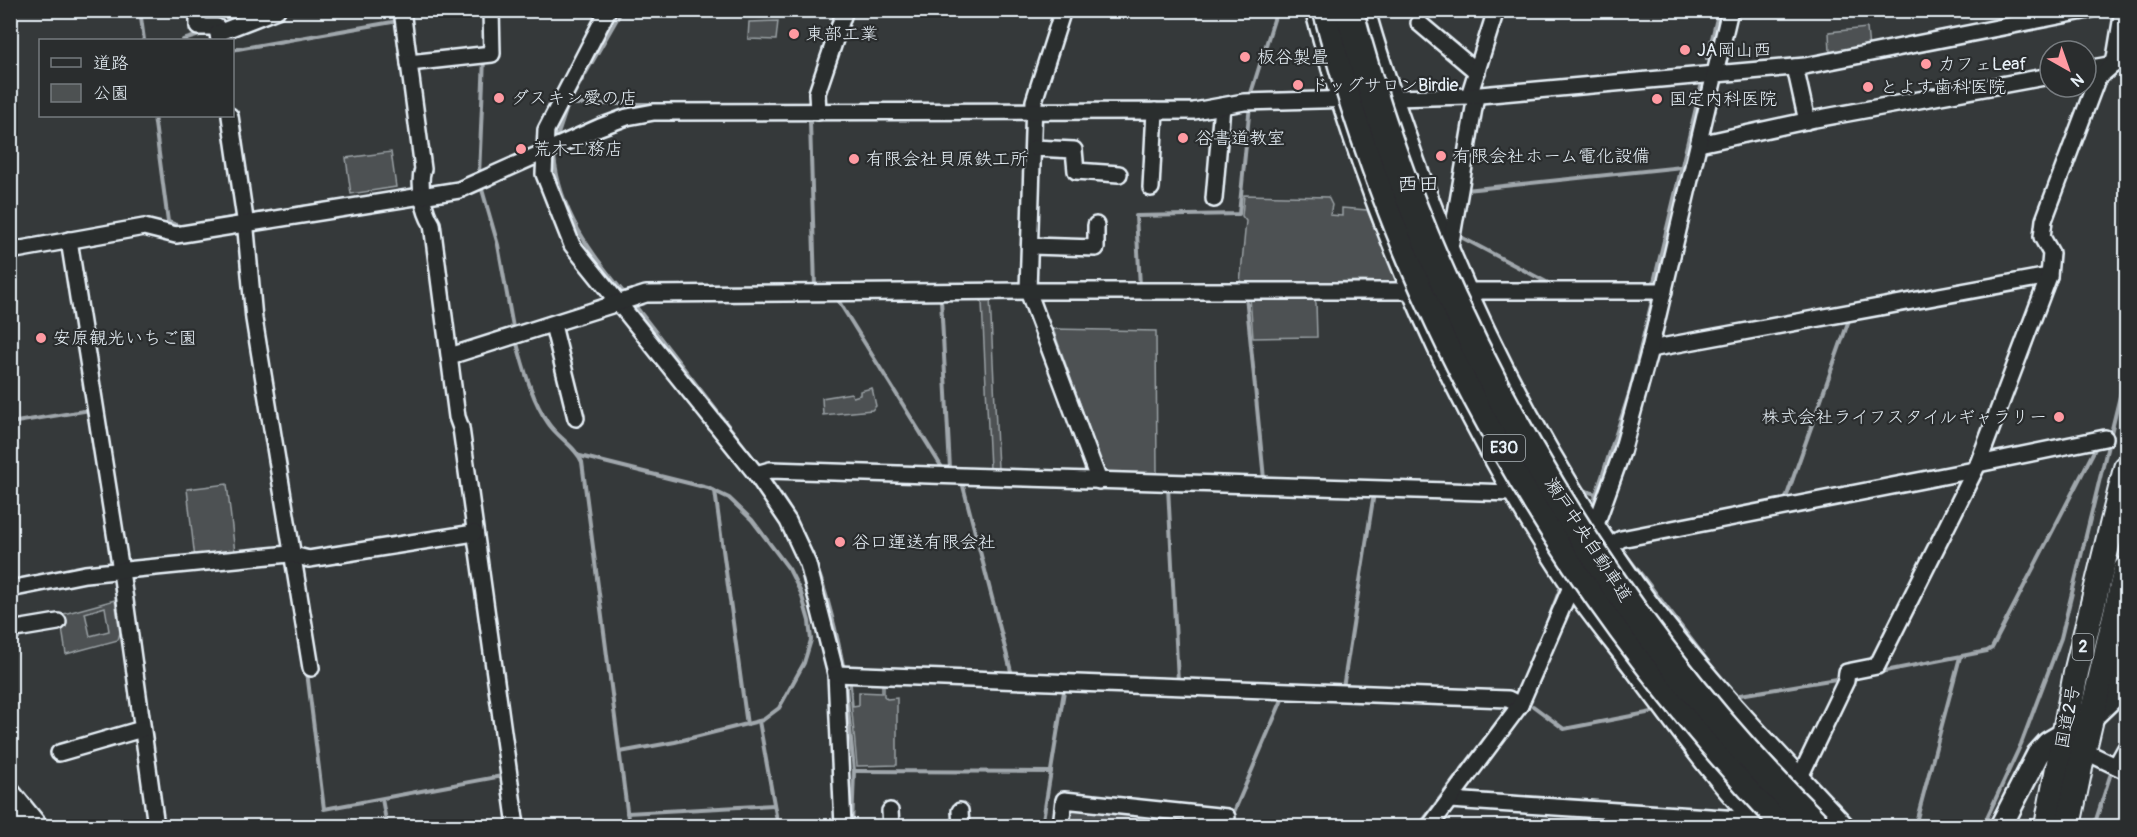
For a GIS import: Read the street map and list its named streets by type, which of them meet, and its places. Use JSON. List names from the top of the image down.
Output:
{
  "streets": {
    "highway": [
      "E30",
      "瀬戸中央自動車道",
      "2",
      "国道2号"
    ]
  },
  "districts": ["西田"],
  "places": [
    "東部工業",
    "JA岡山西",
    "板谷製畳",
    "カフェLeaf",
    "ドッグサロンBirdie",
    "とよす歯科医院",
    "ダスキン愛の店",
    "国定内科医院",
    "谷書道教室",
    "荒木工務店",
    "有限会社ホーム電化設備",
    "有限会社貝原鉄工所",
    "安原観光いちご園",
    "株式会社ライフスタイルギャラリー",
    "谷口運送有限会社"
  ],
  "legend": ["道路", "公園"],
  "north": "bottom right"
}
